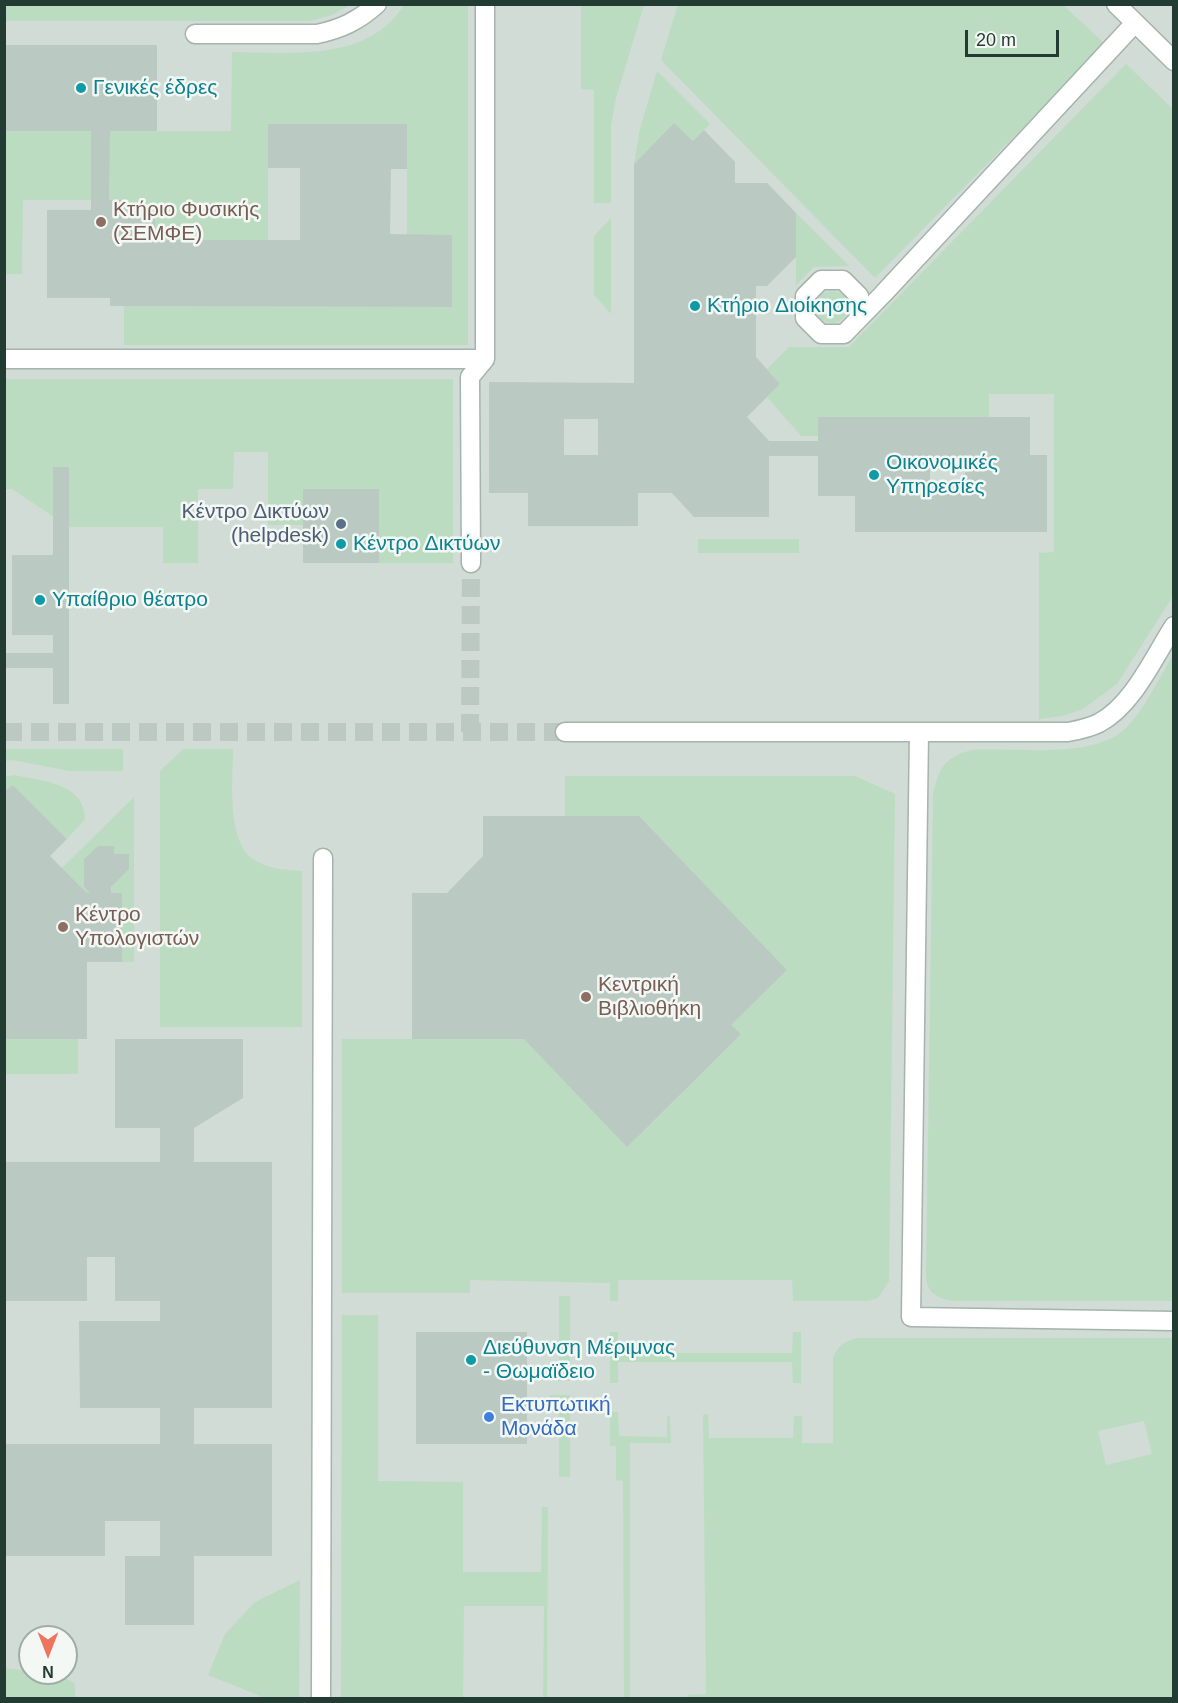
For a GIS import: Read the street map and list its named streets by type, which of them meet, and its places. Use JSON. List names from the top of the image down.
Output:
{
  "places": [
    "Γενικές έδρες",
    "Κτήριο Φυσικής (ΣΕΜΦΕ)",
    "Κτήριο Διοίκησης",
    "Οικονομικές Υπηρεσίες",
    "Κέντρο Δικτύων (helpdesk)",
    "Κέντρο Δικτύων",
    "Υπαίθριο θέατρο",
    "Κέντρο Υπολογιστών",
    "Κεντρική Βιβλιοθήκη",
    "Διεύθυνση Μέριμνας - Θωμαϊδειο",
    "Εκτυπωτική Μονάδα"
  ],
  "scale_bar": "20 m",
  "north": "bottom"
}
